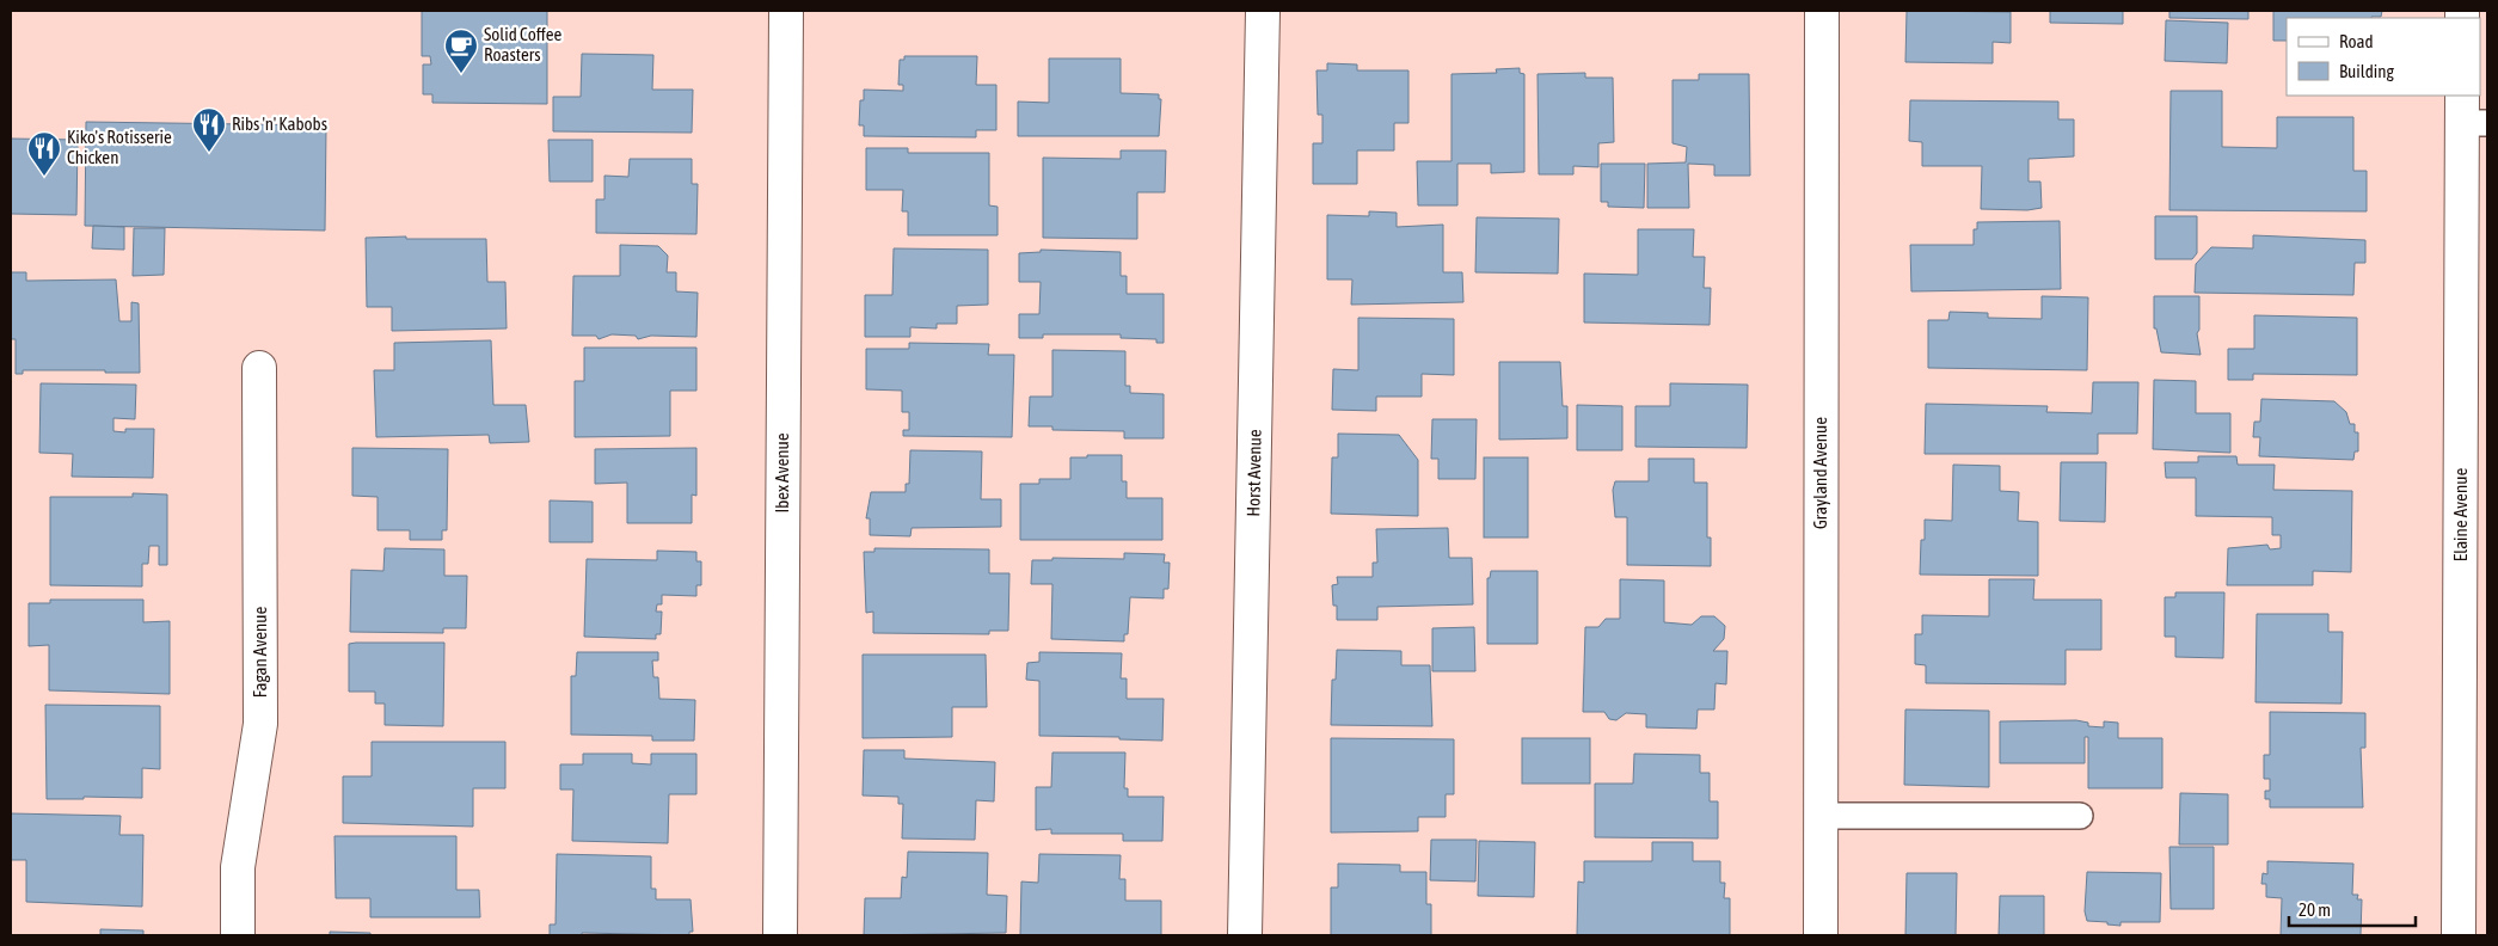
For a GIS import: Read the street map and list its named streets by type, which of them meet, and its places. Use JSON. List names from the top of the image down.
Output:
{
  "streets": {
    "street": [
      "Ibex Avenue",
      "Horst Avenue",
      "Grayland Avenue",
      "Elaine Avenue",
      "Fagan Avenue"
    ]
  },
  "places": {
    "cafe": ["Solid Coffee Roasters"],
    "restaurant": ["Ribs 'n' Kabobs", "Kiko's Rotisserie Chicken"]
  },
  "legend": ["Road", "Building"],
  "scale_bar": "20 m"
}
